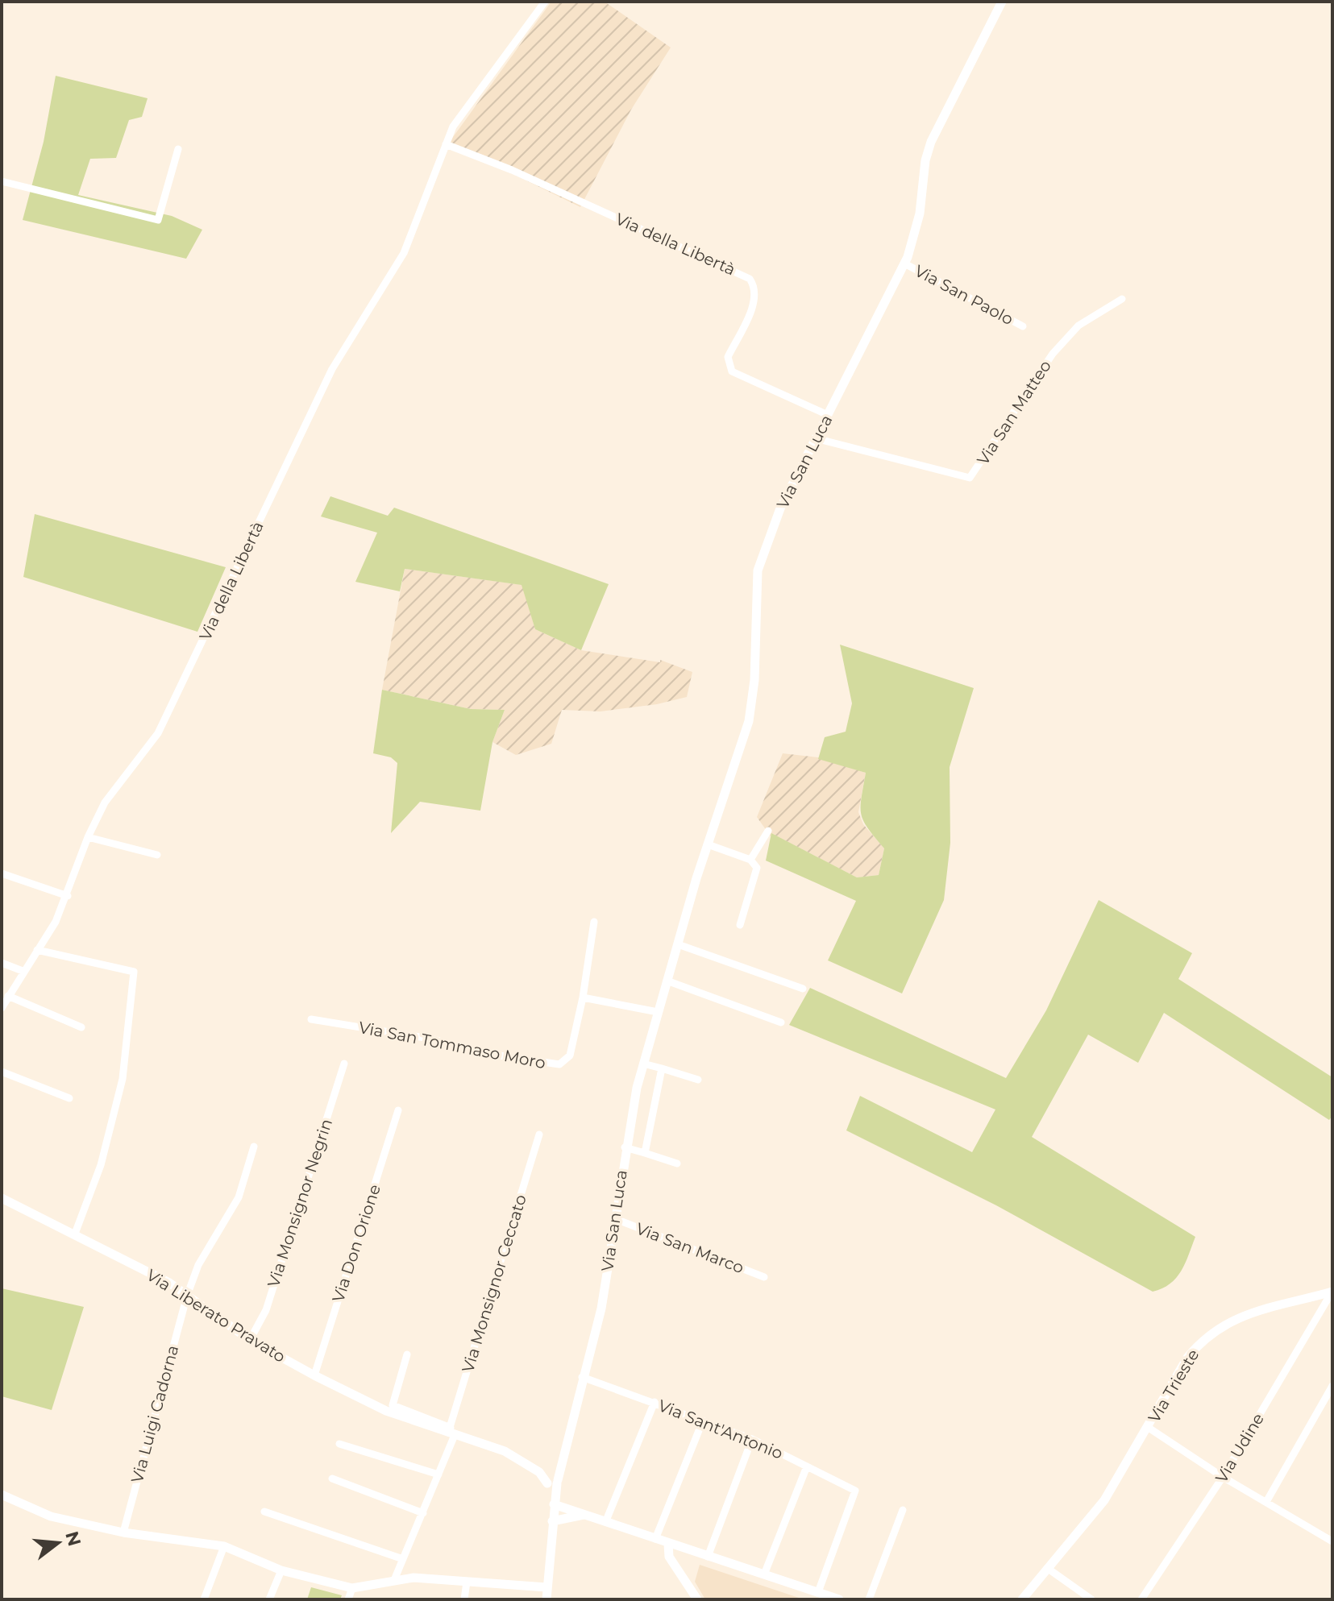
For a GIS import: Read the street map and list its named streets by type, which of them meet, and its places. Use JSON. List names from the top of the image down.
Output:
{
  "streets": {
    "street": [
      "Via della Libertà",
      "Via San Paolo",
      "Via San Matteo",
      "Via San Luca",
      "Via San Tommaso Moro",
      "Via Monsignor Negrin",
      "Via Don Orione",
      "Via San Marco",
      "Via Monsignor Ceccato",
      "Via Liberato Pravato",
      "Via Trieste",
      "Via Luigi Cadorna",
      "Via Sant'Antonio",
      "Via Udine"
    ]
  },
  "crossings": [
    ["Via della Libertà", "Via San Luca"],
    ["Via San Paolo", "Via San Luca"],
    ["Via San Matteo", "Via San Luca"],
    ["Via San Luca", "Via San Marco"],
    ["Via San Luca", "Via Liberato Pravato"],
    ["Via San Luca", "Via Sant'Antonio"],
    ["Via Monsignor Negrin", "Via Liberato Pravato"],
    ["Via Don Orione", "Via Liberato Pravato"],
    ["Via Monsignor Ceccato", "Via Liberato Pravato"],
    ["Via Liberato Pravato", "Via Luigi Cadorna"],
    ["Via Trieste", "Via Udine"]
  ],
  "north": "right"
}
